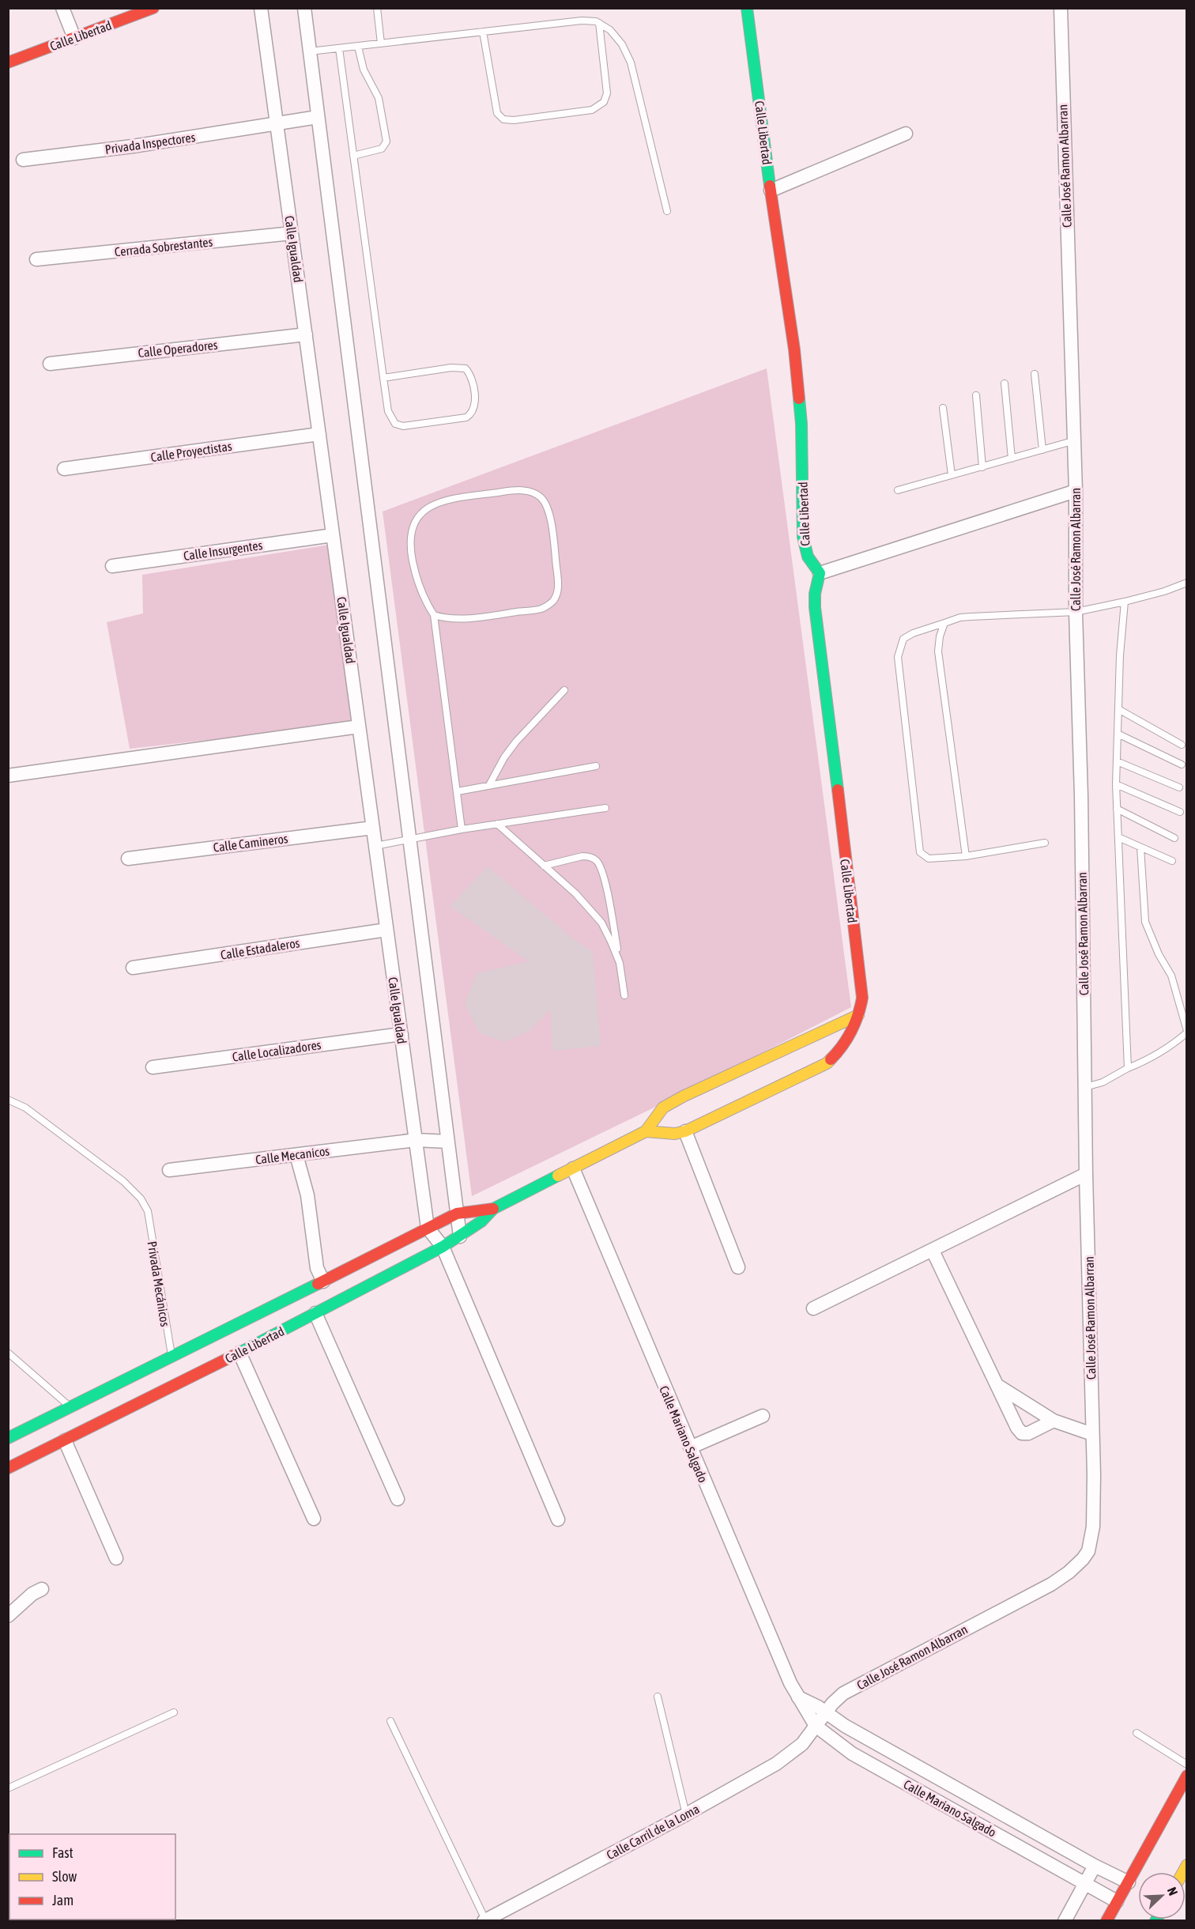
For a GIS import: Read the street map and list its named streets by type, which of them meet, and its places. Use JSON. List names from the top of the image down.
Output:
{
  "streets": {
    "main road": ["Calle Libertad"],
    "street": [
      "Privada Inspectores",
      "Calle José Ramon Albarran",
      "Cerrada Sobrestantes",
      "Calle Igualdad",
      "Calle Operadores",
      "Calle Proyectistas",
      "Calle Insurgentes",
      "Calle Camineros",
      "Calle Estadaleros",
      "Calle Localizadores",
      "Calle Mecanicos",
      "Calle Mariano Salgado",
      "Calle Carril de la Loma"
    ],
    "lane": ["Privada Mecánicos"]
  },
  "crossings": [
    ["Calle Libertad", "Calle Igualdad"],
    ["Calle Libertad", "Privada Mecánicos"],
    ["Calle Libertad", "Calle Mariano Salgado"],
    ["Privada Inspectores", "Calle Igualdad"],
    ["Calle José Ramon Albarran", "Calle Mariano Salgado"],
    ["Calle José Ramon Albarran", "Calle Carril de la Loma"],
    ["Cerrada Sobrestantes", "Calle Igualdad"],
    ["Calle Igualdad", "Calle Operadores"],
    ["Calle Igualdad", "Calle Proyectistas"],
    ["Calle Igualdad", "Calle Insurgentes"],
    ["Calle Igualdad", "Calle Camineros"],
    ["Calle Igualdad", "Calle Estadaleros"],
    ["Calle Igualdad", "Calle Localizadores"],
    ["Calle Igualdad", "Calle Mecanicos"],
    ["Calle Mariano Salgado", "Calle Carril de la Loma"]
  ],
  "legend": ["Fast", "Slow", "Jam"],
  "north": "top right"
}
